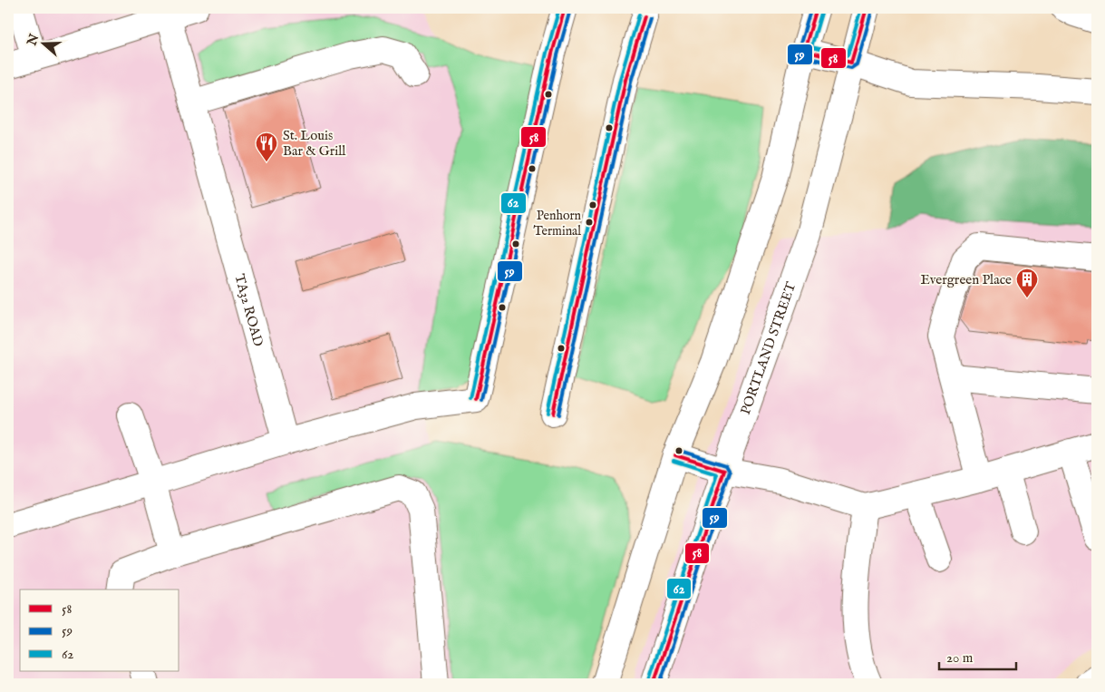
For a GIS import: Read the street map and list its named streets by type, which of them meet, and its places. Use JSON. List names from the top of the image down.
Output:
{
  "streets": {
    "main road": ["TA32 ROAD", "PORTLAND STREET"]
  },
  "places": {
    "restaurant": ["St. Louis Bar & Grill"],
    "other": ["Penhorn Terminal"],
    "building": ["Evergreen Place"]
  },
  "lines": ["transit line 58", "transit line 59", "transit line 62"],
  "legend": ["58", "59", "62"],
  "scale_bar": "20 m",
  "north": "left"
}
